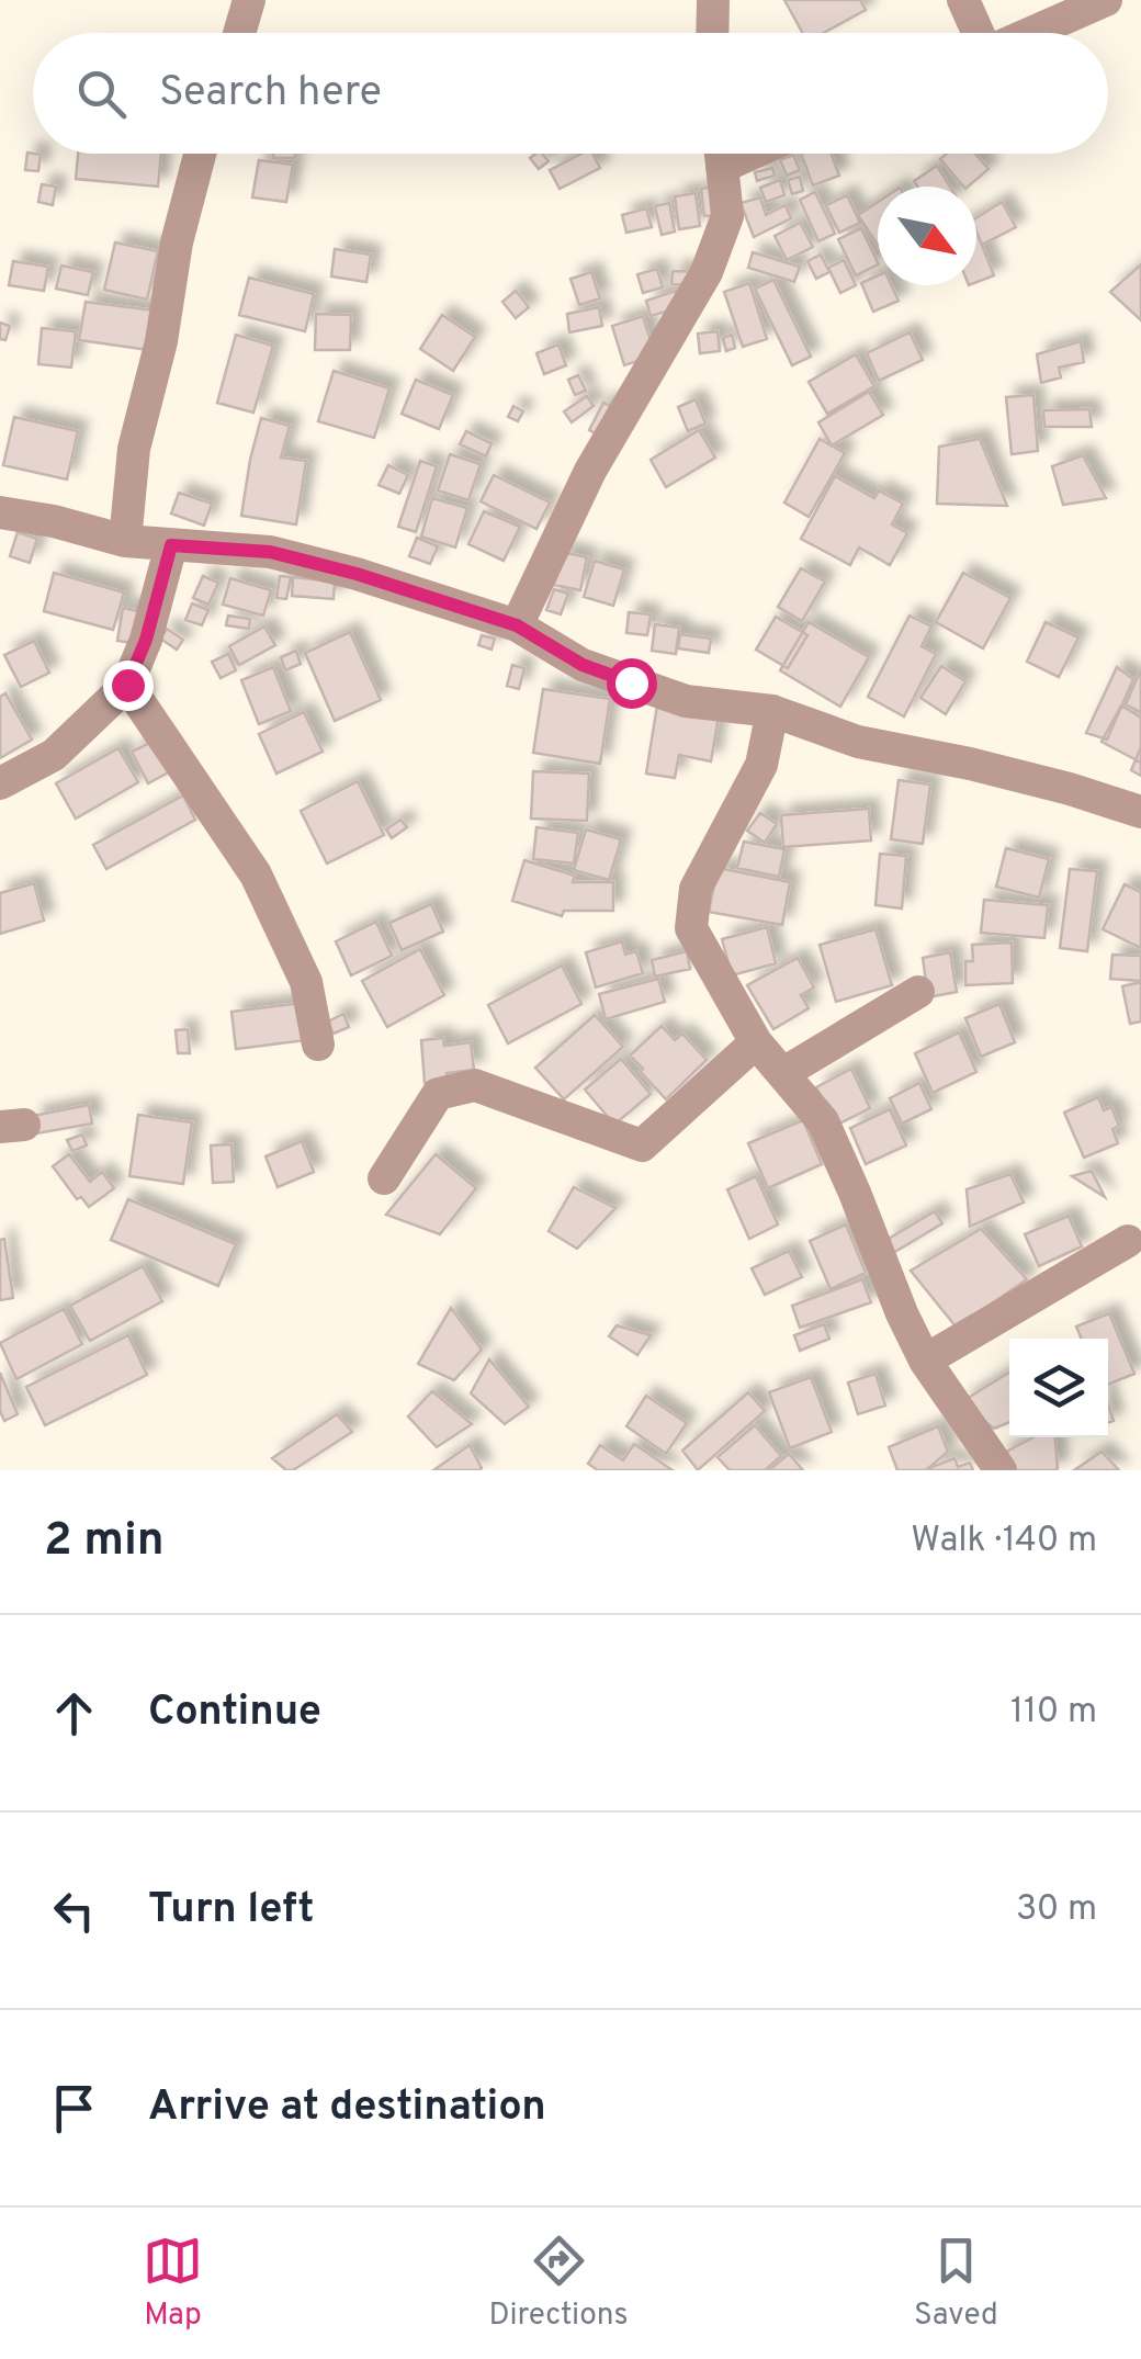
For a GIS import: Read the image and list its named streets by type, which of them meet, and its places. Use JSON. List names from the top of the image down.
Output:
{
  "north": "bottom right",
  "page": {
    "search": "Search here",
    "heading": ["2 min", "Walk · 140 m"],
    "list": [
      ["Continue", "110 m"],
      ["Turn left", "30 m"],
      "Arrive at destination"
    ],
    "nav": ["Map", "Directions", "Saved"]
  }
}
